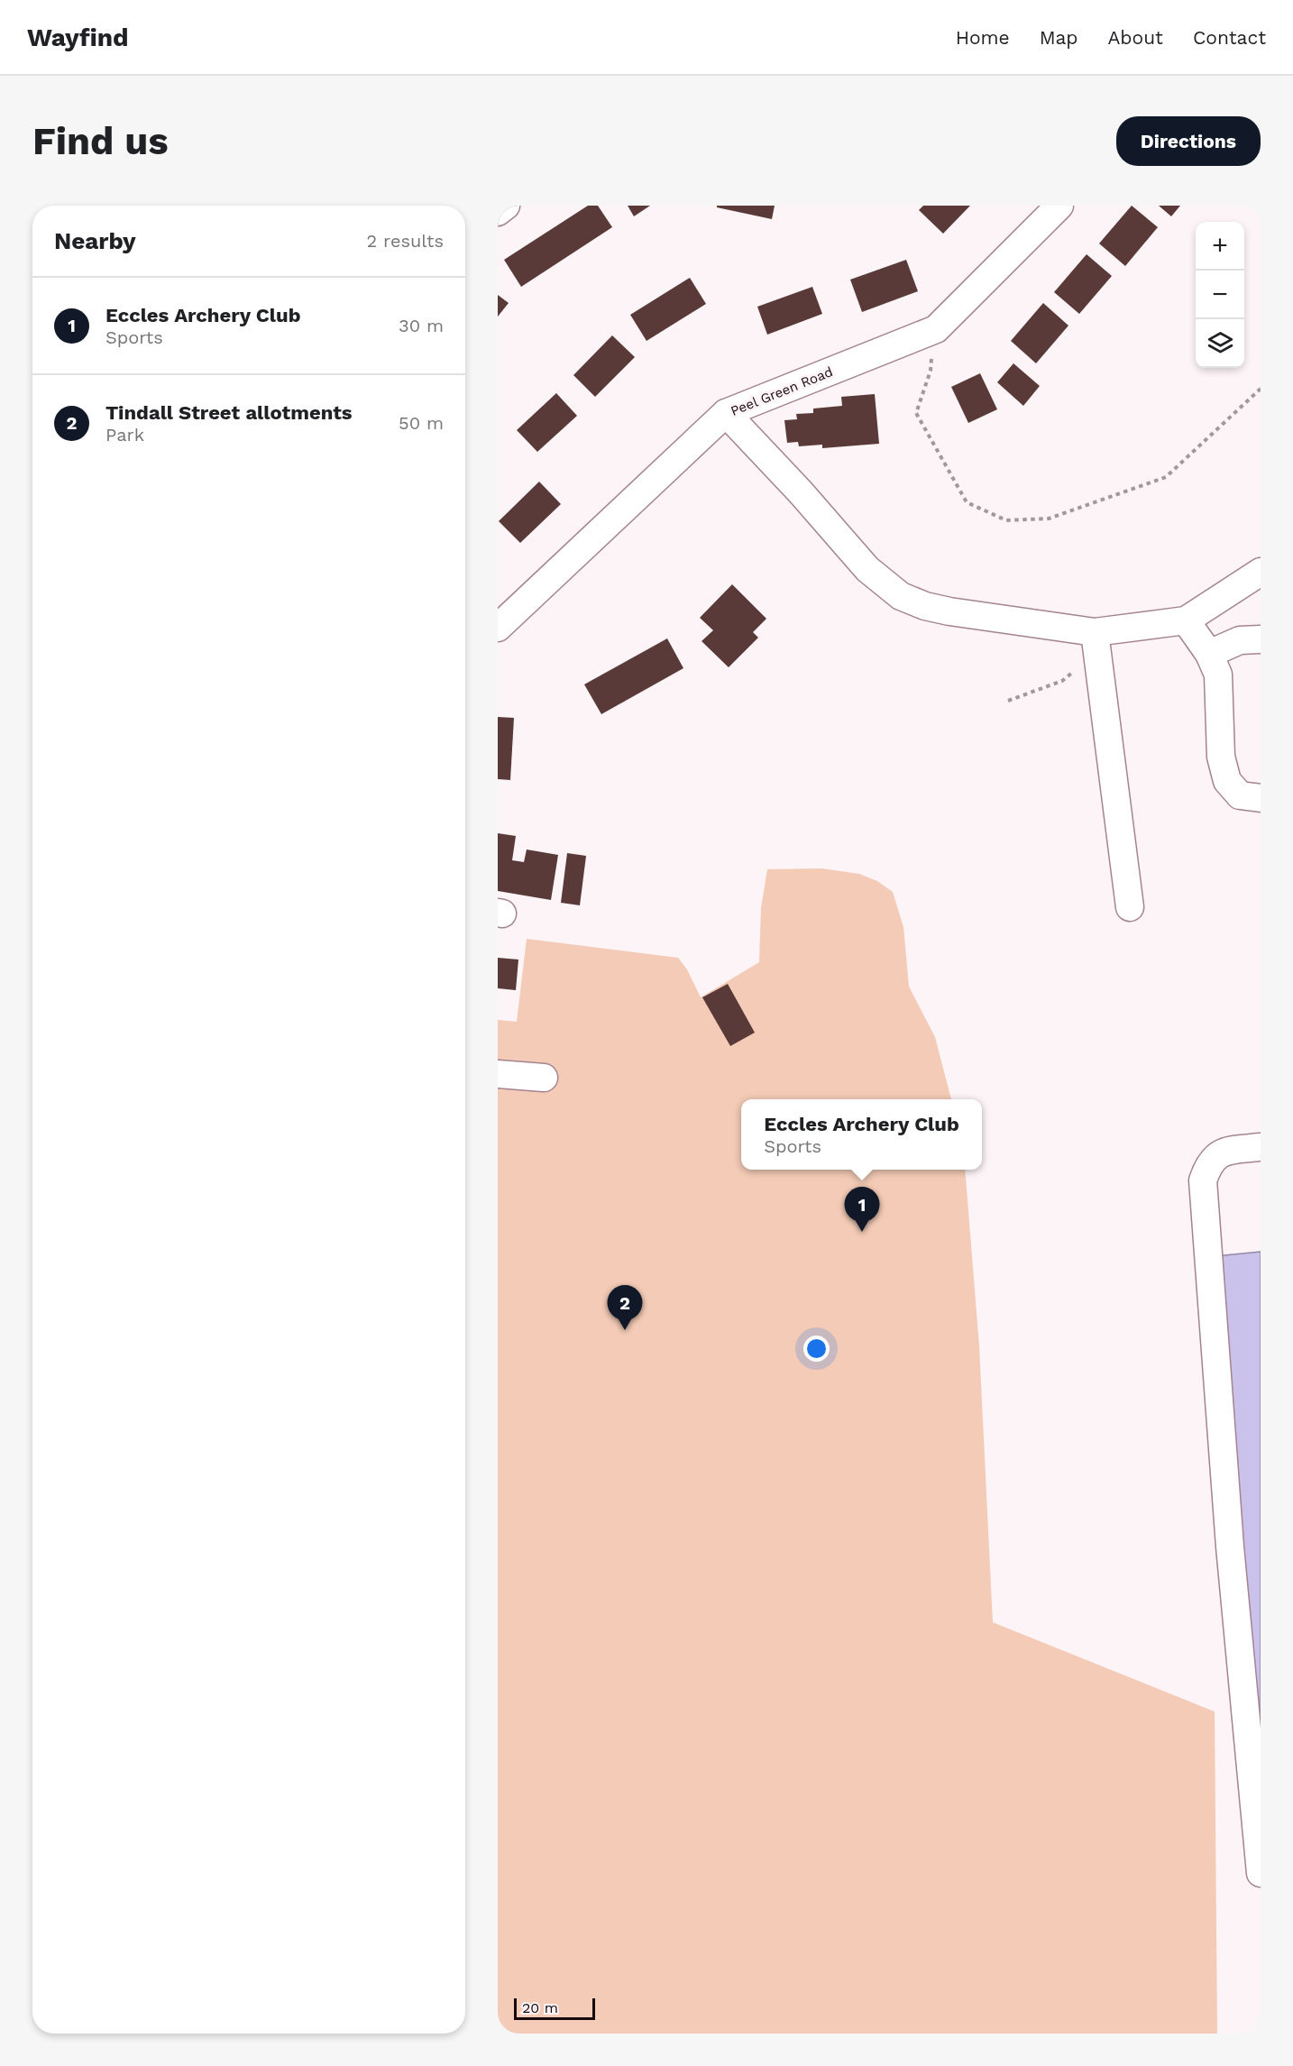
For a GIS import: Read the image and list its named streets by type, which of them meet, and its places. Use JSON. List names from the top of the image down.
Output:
{
  "streets": {
    "street": ["Peel Green Road"]
  },
  "scale_bar": "20 m",
  "page": {
    "header": "Wayfind",
    "nav": [
      "Home",
      "Map",
      "About",
      "Contact"
    ],
    "buttons": "Directions",
    "title": "Find us",
    "heading": ["Nearby", "2 results"],
    "map_buttons": ["+", "−"],
    "list": [
      {
        "mark": "1",
        "name": "Eccles Archery Club",
        "note": "Sports",
        "value": "30 m"
      },
      {
        "mark": "2",
        "name": "Tindall Street allotments",
        "note": "Park",
        "value": "50 m"
      }
    ],
    "popup": ["Eccles Archery Club", "Sports"],
    "pins": ["1", "2"],
    "scale": "20 m"
  }
}
